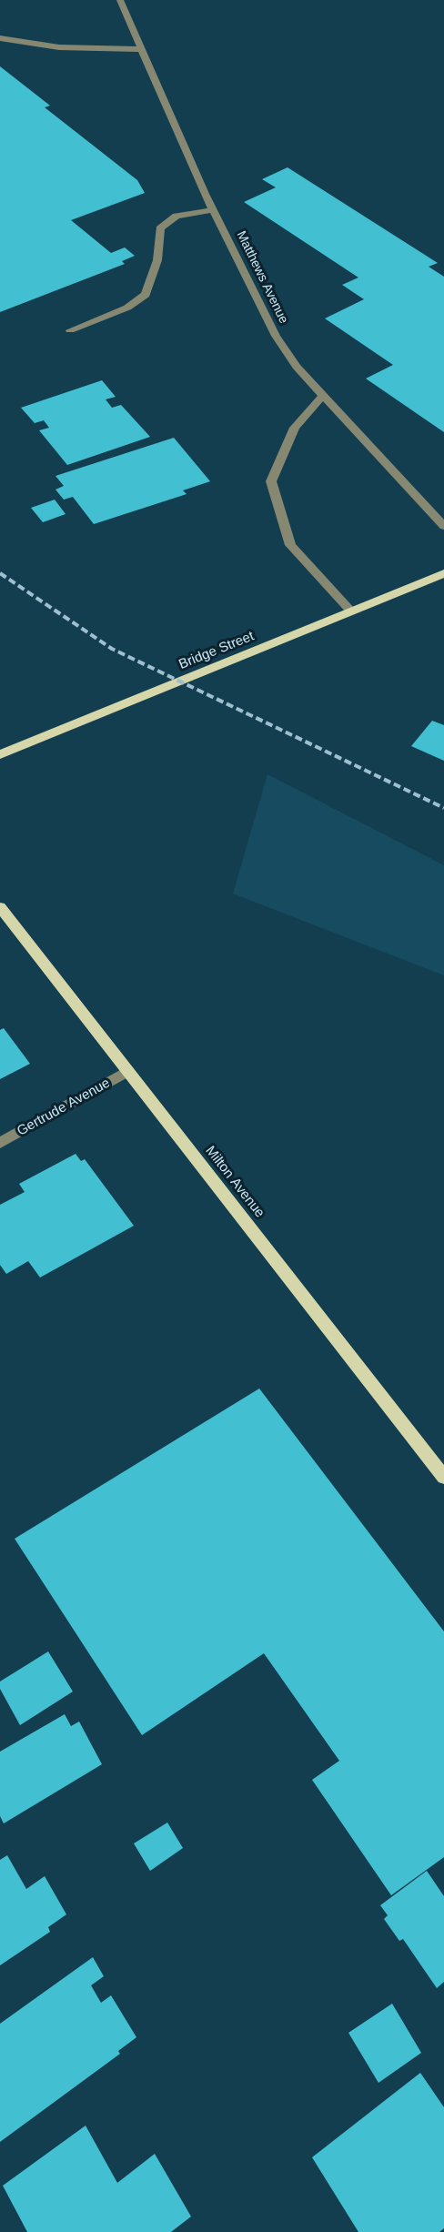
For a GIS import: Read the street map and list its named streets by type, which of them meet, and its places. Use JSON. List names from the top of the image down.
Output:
{
  "streets": {
    "main road": ["Bridge Street", "Milton Avenue"],
    "street": ["Matthews Avenue", "Gertrude Avenue"]
  },
  "crossings": [
    ["Gertrude Avenue", "Milton Avenue"]
  ]
}
